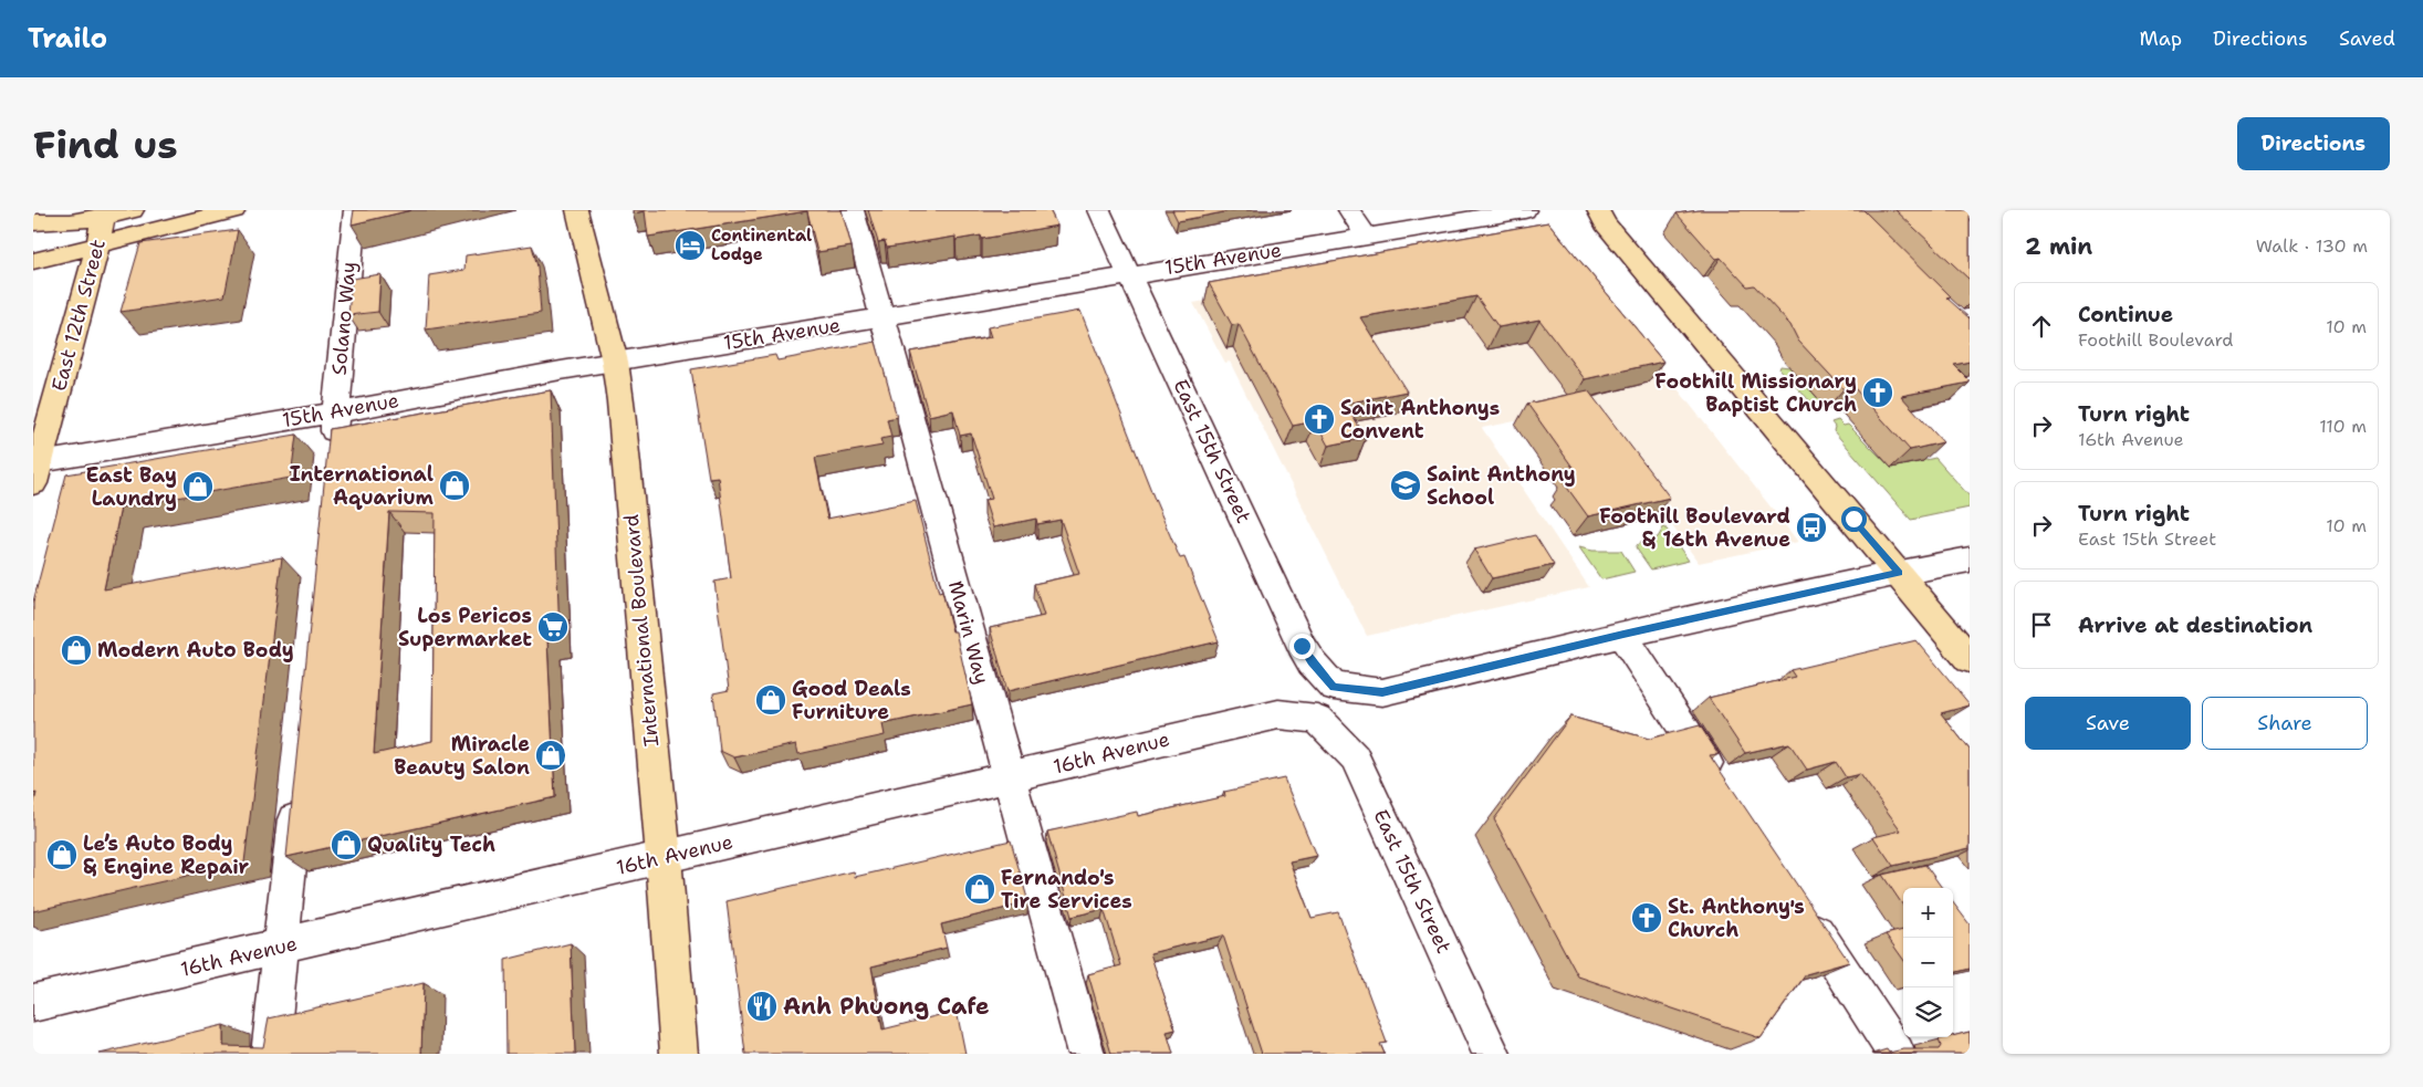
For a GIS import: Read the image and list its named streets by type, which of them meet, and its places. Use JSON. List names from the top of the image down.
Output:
{
  "streets": {
    "main road": ["East 12th Street", "International Boulevard"],
    "street": [
      "15th Avenue",
      "Solano Way",
      "East 15th Street",
      "Marin Way",
      "16th Avenue"
    ]
  },
  "crossings": [
    ["15th Avenue", "East 12th Street"],
    ["15th Avenue", "Solano Way"],
    ["15th Avenue", "East 15th Street"],
    ["15th Avenue", "International Boulevard"],
    ["15th Avenue", "Marin Way"],
    ["East 15th Street", "16th Avenue"],
    ["International Boulevard", "16th Avenue"],
    ["Marin Way", "16th Avenue"]
  ],
  "places": {
    "hotel": ["Continental Lodge"],
    "church": ["Foothill Missionary Baptist Church", "Saint Anthonys Convent", "St. Anthony's Church"],
    "shop": [
      "International Aquarium",
      "East Bay Laundry",
      "Modern Auto Body",
      "Good Deals Furniture",
      "Miracle Beauty Salon",
      "Quality Tech",
      "Le’s Auto Body & Engine Repair",
      "Fernando's Tire Services"
    ],
    "school or university": ["Saint Anthony School"],
    "bus stop": ["Foothill Boulevard & 16th Avenue"],
    "supermarket": ["Los Pericos Supermarket"],
    "restaurant": ["Anh Phuong Cafe"]
  },
  "page": {
    "header": "Trailo",
    "nav": ["Map", "Directions", "Saved"],
    "buttons": [
      "Directions",
      ["Save", "Share"]
    ],
    "title": "Find us",
    "heading": ["2 min", "Walk · 130 m"],
    "list": [
      ["Continue", "Foothill Boulevard", "10 m"],
      ["Turn right", "16th Avenue", "110 m"],
      ["Turn right", "East 15th Street", "10 m"],
      "Arrive at destination"
    ],
    "map_buttons": ["+", "−"]
  }
}
